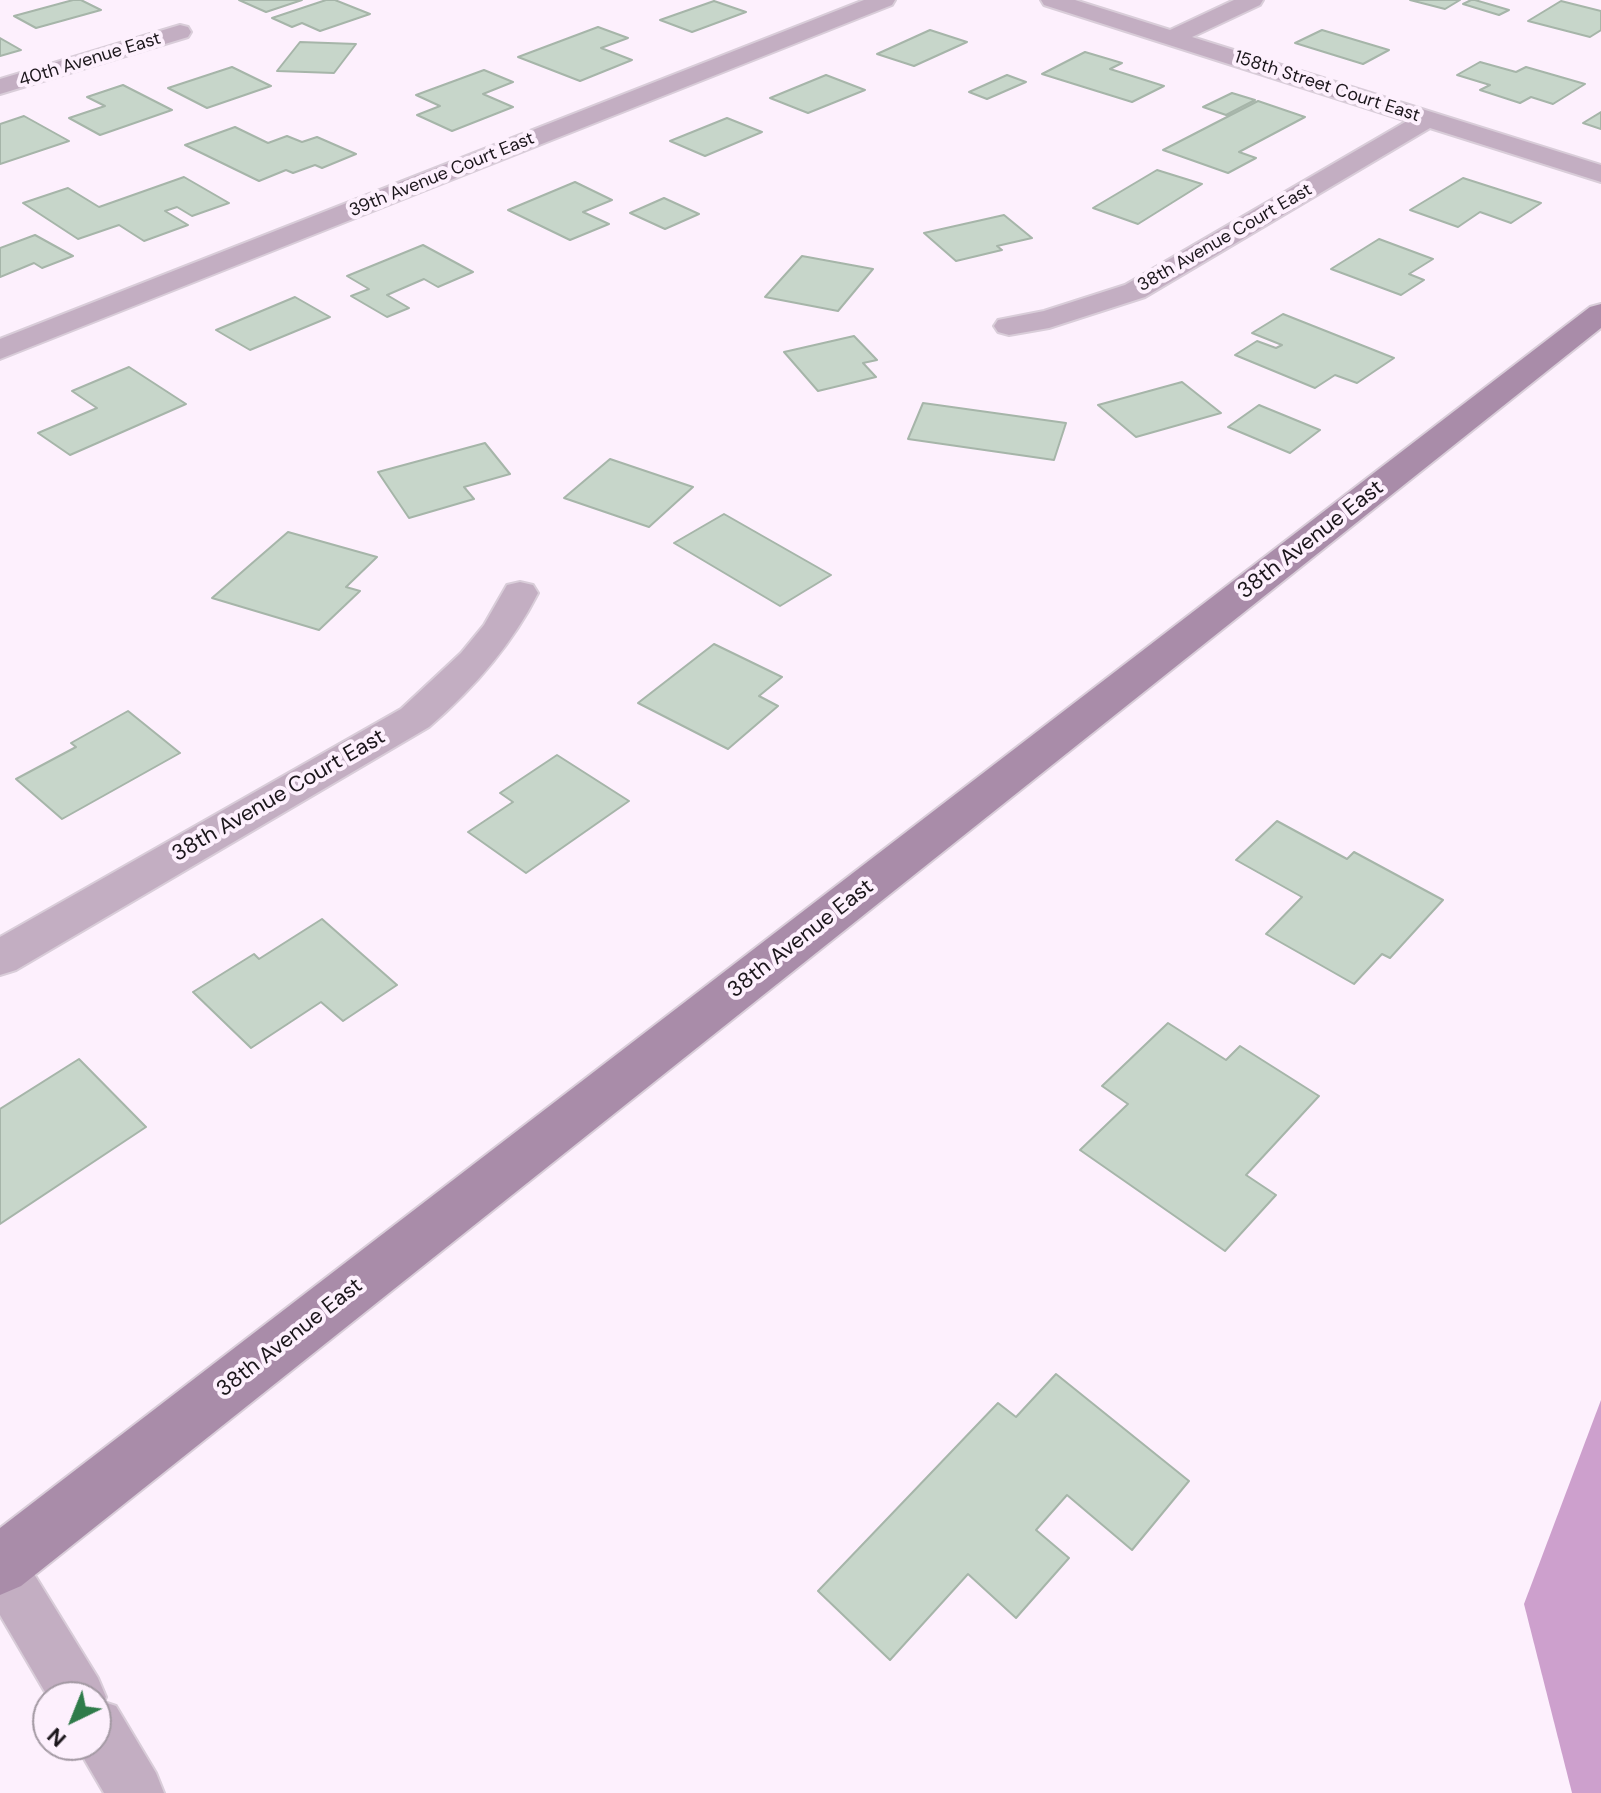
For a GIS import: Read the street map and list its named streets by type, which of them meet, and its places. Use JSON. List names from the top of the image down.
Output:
{
  "streets": {
    "street": [
      "40th Avenue East",
      "158th Street Court East",
      "39th Avenue Court East",
      "38th Avenue Court East",
      "38th Avenue East"
    ]
  },
  "crossings": [
    ["158th Street Court East", "38th Avenue Court East"]
  ],
  "north": "bottom left"
}
